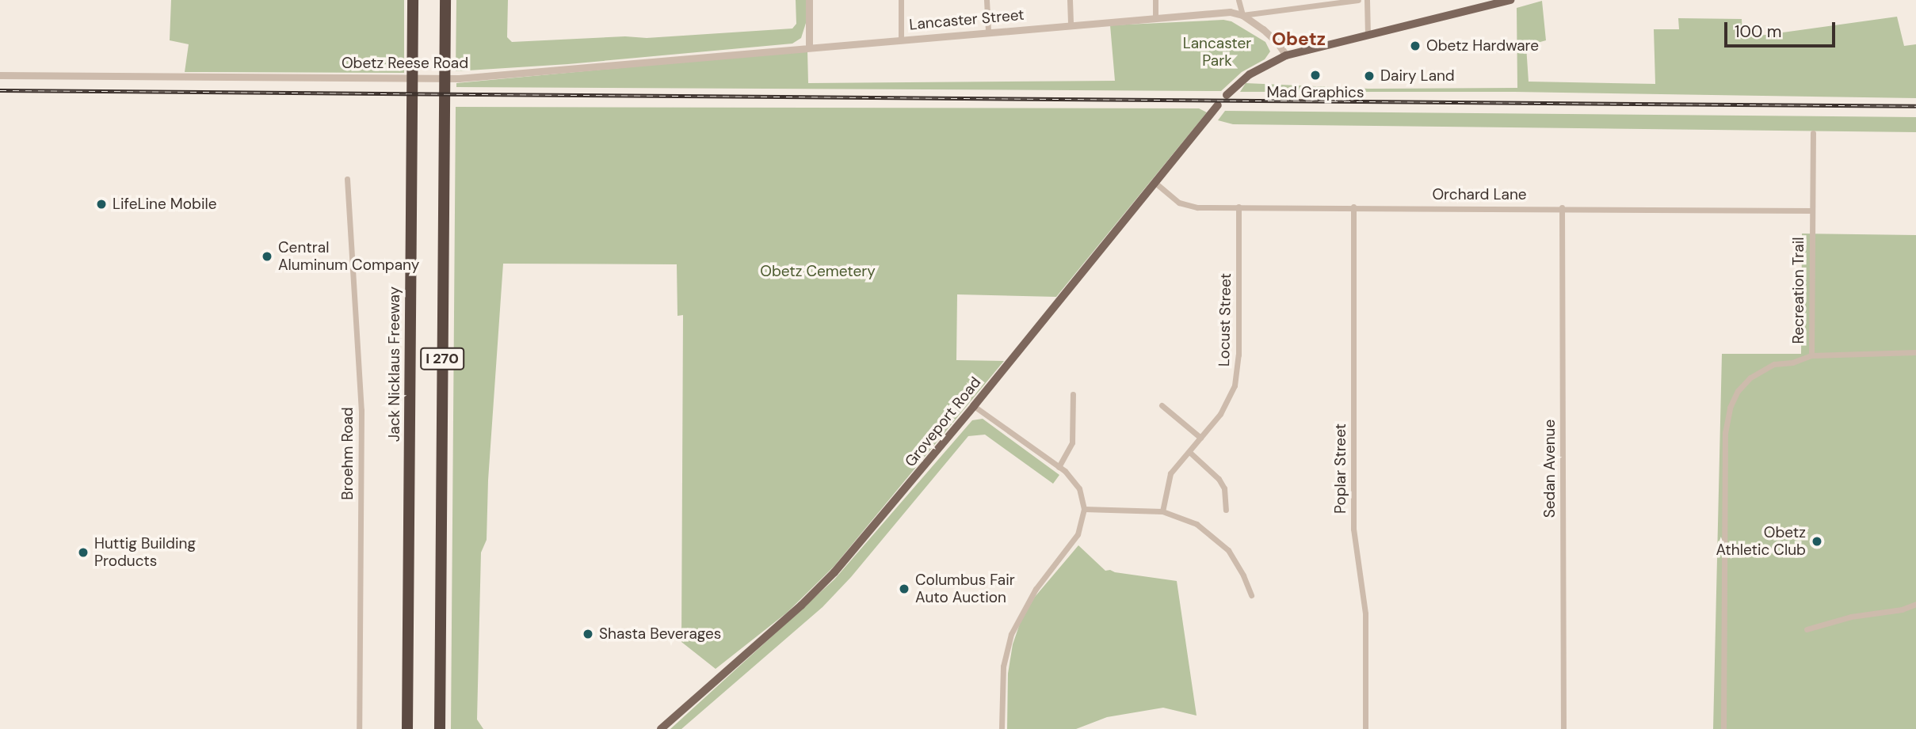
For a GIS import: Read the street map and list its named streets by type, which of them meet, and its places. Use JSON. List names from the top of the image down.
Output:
{
  "streets": {
    "highway": ["I 270", "Jack Nicklaus Freeway"],
    "main road": ["Groveport Road"],
    "street": [
      "Lancaster Street",
      "Obetz Reese Road",
      "Orchard Lane",
      "Recreation Trail",
      "Locust Street",
      "Broehm Road",
      "Poplar Street",
      "Sedan Avenue"
    ]
  },
  "crossings": [
    ["Lancaster Street", "Obetz Reese Road"],
    ["Orchard Lane", "Recreation Trail"],
    ["Orchard Lane", "Locust Street"],
    ["Orchard Lane", "Groveport Road"],
    ["Orchard Lane", "Poplar Street"],
    ["Orchard Lane", "Sedan Avenue"]
  ],
  "districts": ["Obetz"],
  "parks": ["Lancaster Park", "Obetz Cemetery"],
  "places": [
    "Obetz Hardware",
    "Mad Graphics",
    "Dairy Land",
    "LifeLine Mobile",
    "Central Aluminum Company",
    "Obetz Athletic Club",
    "Huttig Building Products",
    "Columbus Fair Auto Auction",
    "Shasta Beverages"
  ],
  "scale_bar": "100 m"
}
